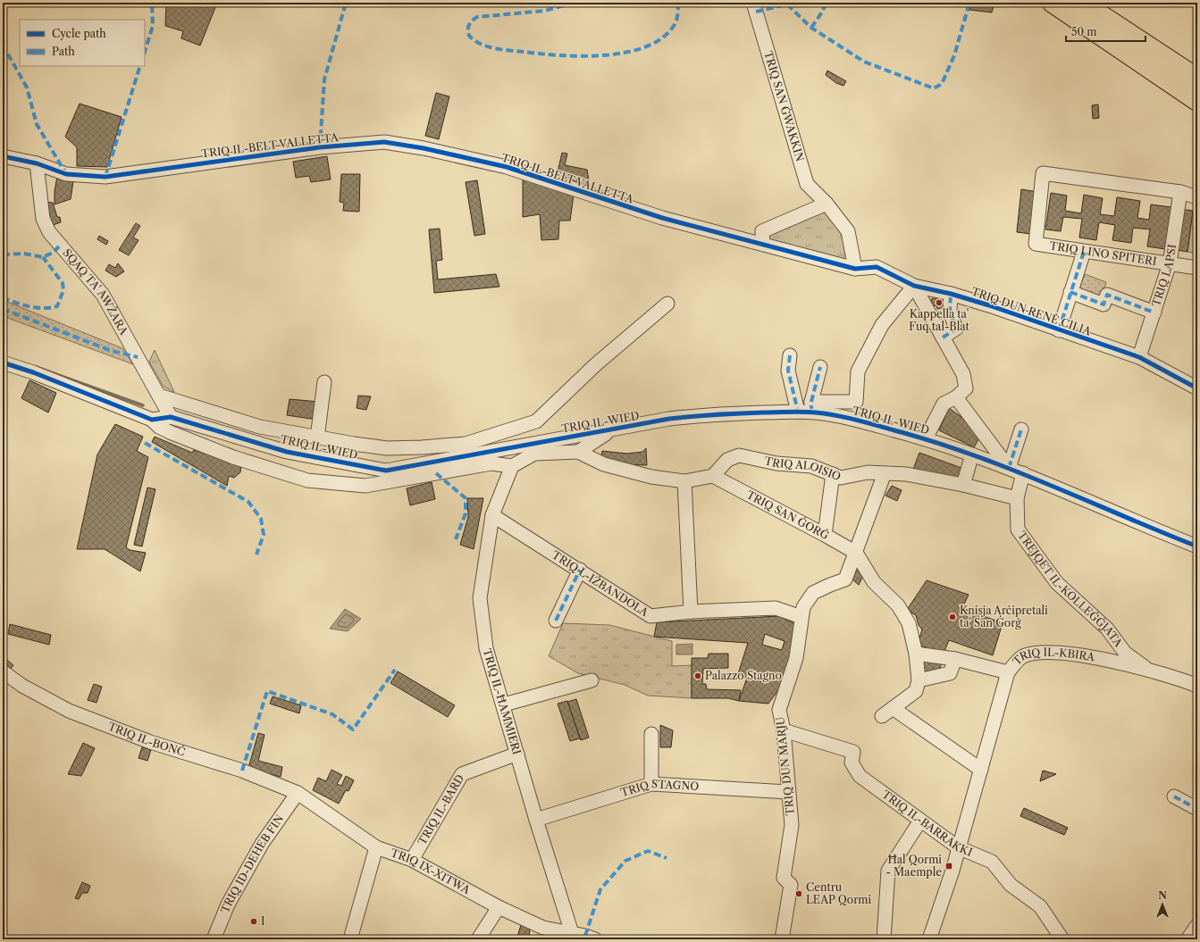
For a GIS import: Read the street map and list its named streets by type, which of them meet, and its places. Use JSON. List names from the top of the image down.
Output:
{
  "streets": {
    "street": [
      "TRIQ SAN ĠWAKKIN",
      "TRIQ IL-BELT VALLETTA",
      "TRIQ LINO SPITERI",
      "TRIQ LAPSI",
      "SQAQ TA' AWŻARA",
      "TRIQ DUN RENÈ CILIA",
      "TRIQ IL-WIED",
      "TRIQ ALOISIO",
      "TRIQ SAN ĠORĠ",
      "TRIQ L-IŻBANDOLA",
      "TREJQET IL-KOLLEĠĠJATA",
      "TRIQ IL-KBIRA",
      "TRIQ IL-ĦAMMIERI",
      "TRIQ IL-BONĊ",
      "TRIQ DUN MARJU",
      "TRIQ STAGNO",
      "TRIQ IL-BARD",
      "TRIQ IL-BARRAKKI",
      "TRIQ ID-DEHEB FIN",
      "TRIQ IX-XITWA"
    ]
  },
  "crossings": [
    ["TRIQ SAN ĠWAKKIN", "TRIQ IL-BELT VALLETTA"],
    ["TRIQ SAN ĠWAKKIN", "TRIQ DUN RENÈ CILIA"],
    ["TRIQ IL-BELT VALLETTA", "SQAQ TA' AWŻARA"],
    ["TRIQ IL-BELT VALLETTA", "TRIQ DUN RENÈ CILIA"],
    ["TRIQ LINO SPITERI", "TRIQ LAPSI"],
    ["TRIQ LAPSI", "TRIQ DUN RENÈ CILIA"],
    ["SQAQ TA' AWŻARA", "TRIQ IL-WIED"],
    ["TRIQ IL-WIED", "TREJQET IL-KOLLEĠĠJATA"],
    ["TRIQ IL-WIED", "TRIQ IL-ĦAMMIERI"],
    ["TRIQ ALOISIO", "TRIQ SAN ĠORĠ"],
    ["TRIQ ALOISIO", "TREJQET IL-KOLLEĠĠJATA"],
    ["TRIQ ALOISIO", "TRIQ DUN MARJU"],
    ["TRIQ SAN ĠORĠ", "TRIQ IL-KBIRA"],
    ["TRIQ SAN ĠORĠ", "TRIQ DUN MARJU"],
    ["TRIQ L-IŻBANDOLA", "TRIQ IL-ĦAMMIERI"],
    ["TRIQ L-IŻBANDOLA", "TRIQ DUN MARJU"],
    ["TREJQET IL-KOLLEĠĠJATA", "TRIQ IL-KBIRA"],
    ["TRIQ IL-ĦAMMIERI", "TRIQ STAGNO"],
    ["TRIQ IL-ĦAMMIERI", "TRIQ IL-BARD"],
    ["TRIQ IL-ĦAMMIERI", "TRIQ IX-XITWA"],
    ["TRIQ IL-BONĊ", "TRIQ ID-DEHEB FIN"],
    ["TRIQ IL-BONĊ", "TRIQ IX-XITWA"],
    ["TRIQ DUN MARJU", "TRIQ STAGNO"],
    ["TRIQ DUN MARJU", "TRIQ IL-BARRAKKI"],
    ["TRIQ IL-BARD", "TRIQ IX-XITWA"],
    ["TRIQ ID-DEHEB FIN", "TRIQ IX-XITWA"]
  ],
  "places": {
    "other": [
      "Kappella ta' Fuq tal-Blat",
      "Knisja Arċipretali ta' San Ġorġ",
      "Palazzo Stagno",
      "Centru LEAP Qormi",
      "I"
    ],
    "transit": ["Ħal Qormi - Maemple"]
  },
  "legend": ["Cycle path", "Path"],
  "scale_bar": "50 m",
  "north": "top"
}
